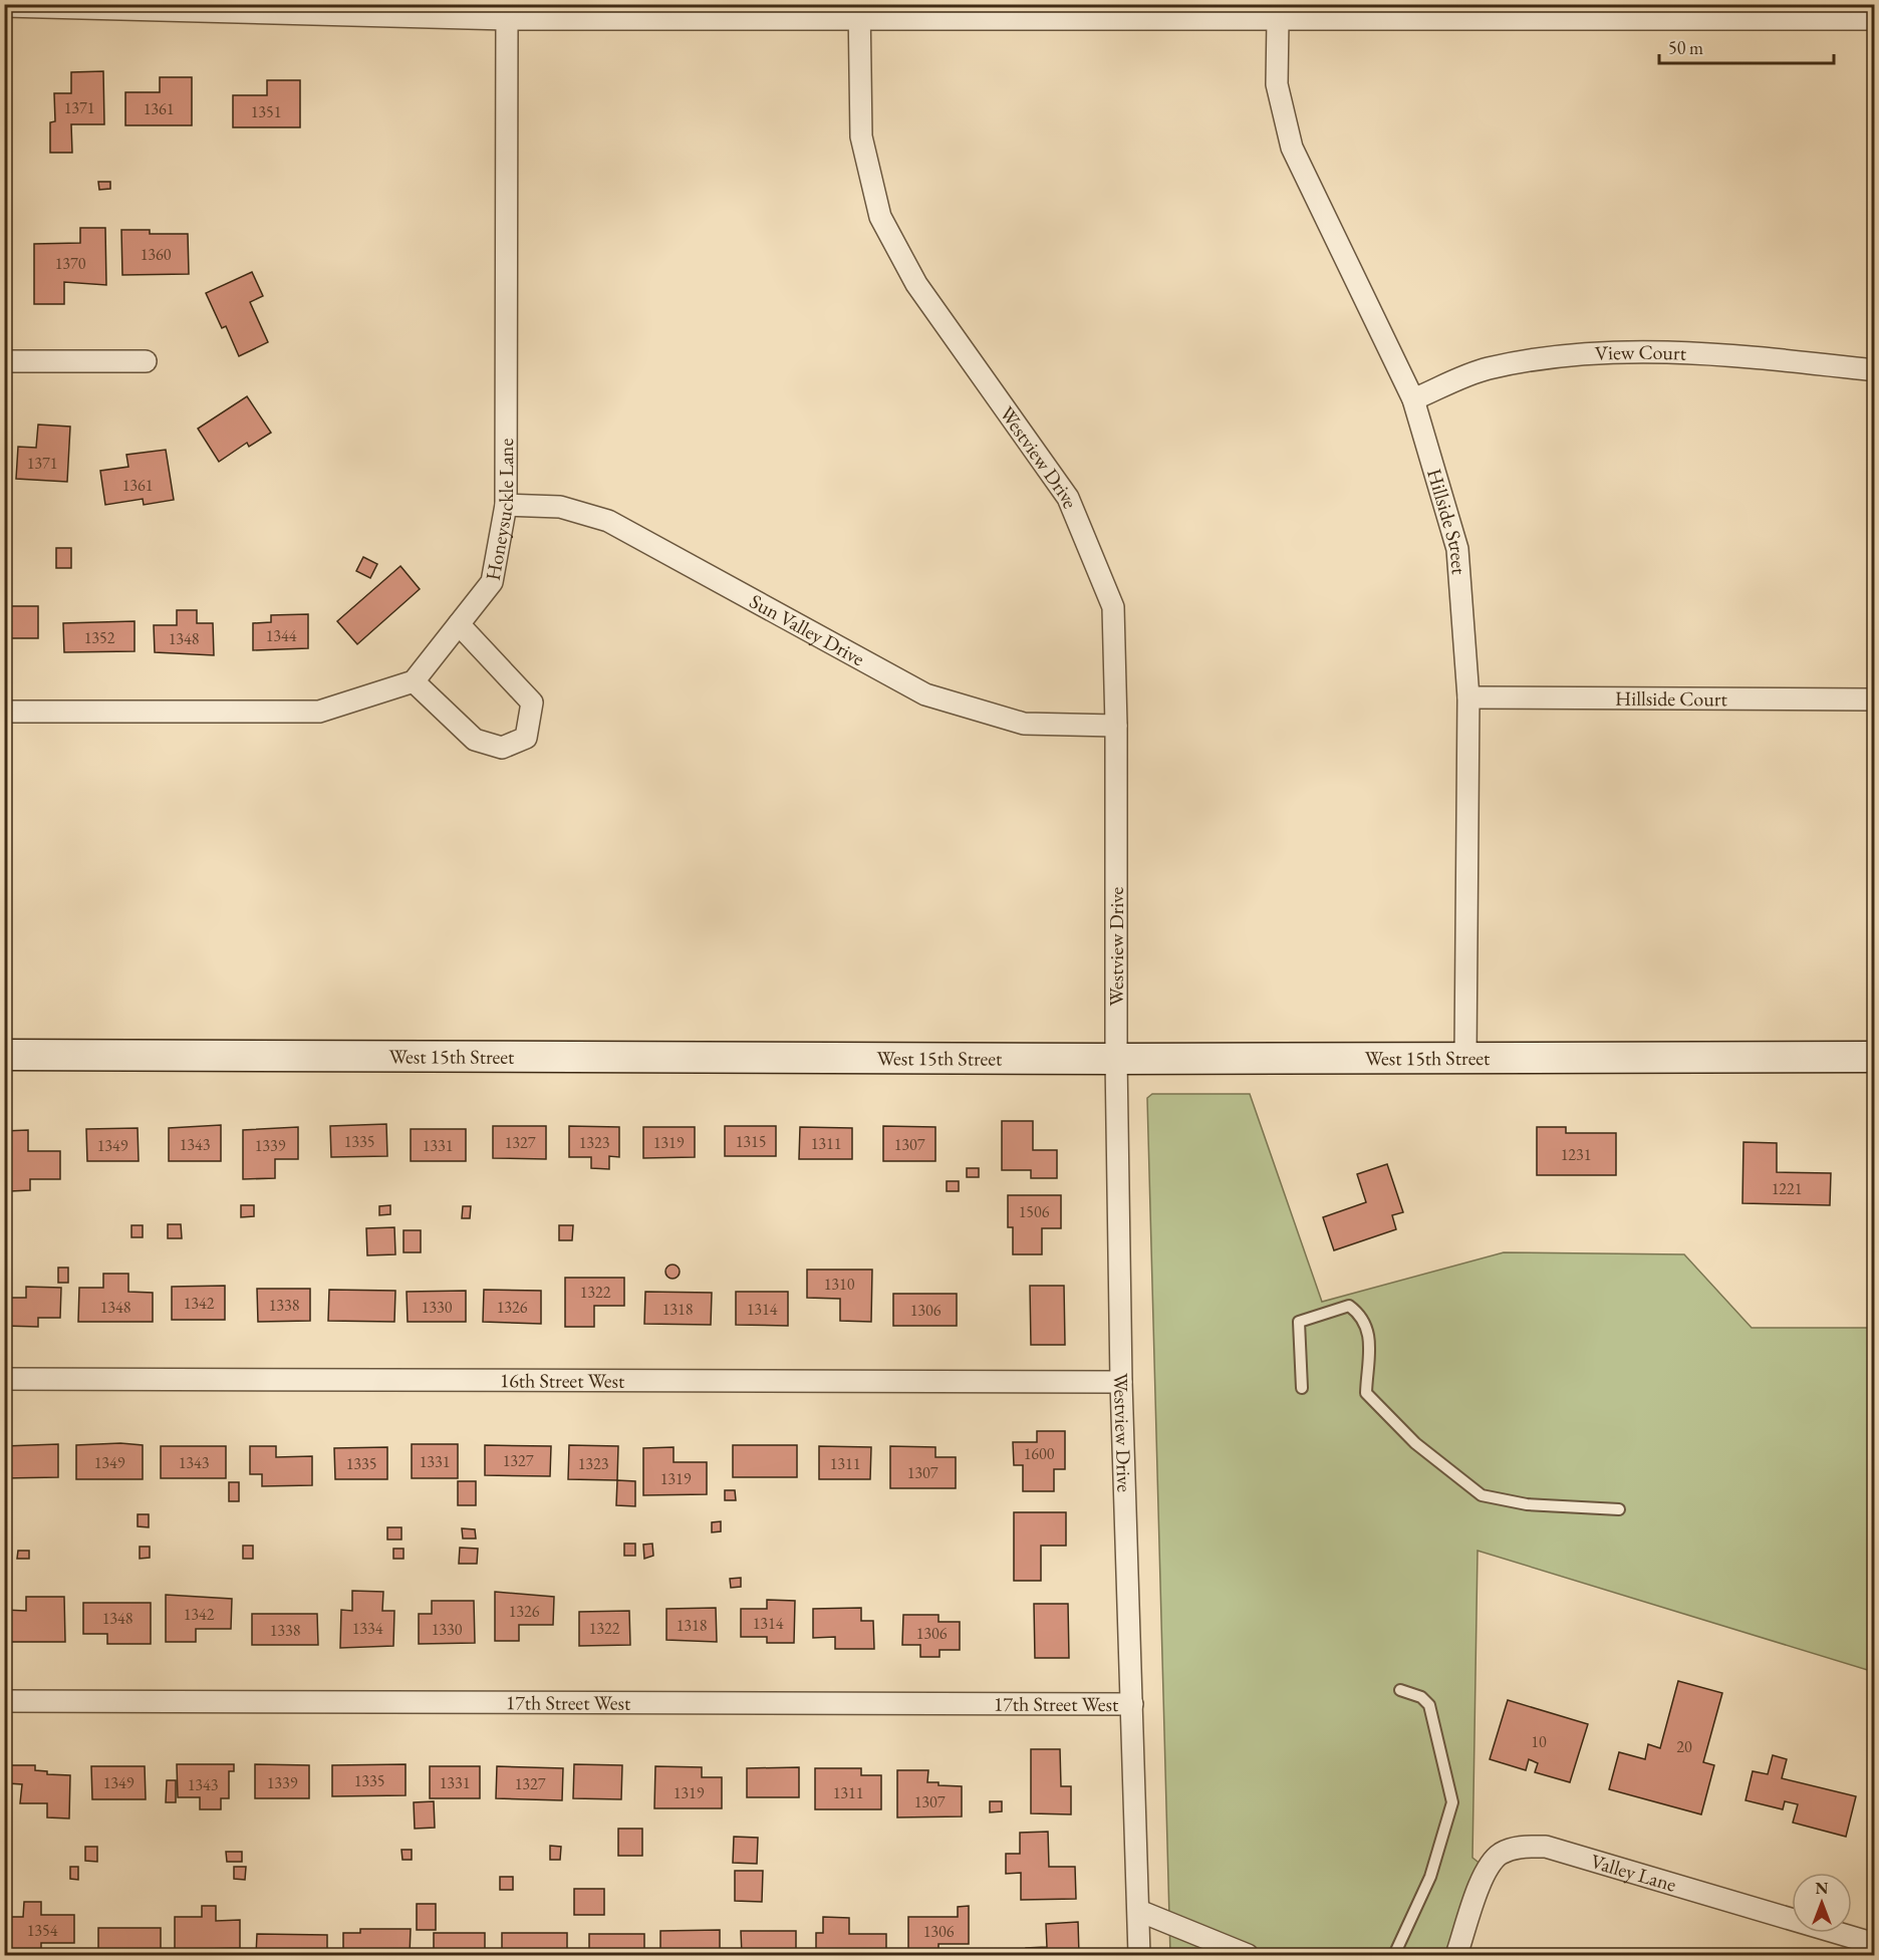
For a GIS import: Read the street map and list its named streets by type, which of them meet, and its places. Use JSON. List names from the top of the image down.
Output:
{
  "streets": {
    "street": [
      "View Court",
      "Westview Drive",
      "Honeysuckle Lane",
      "Hillside Street",
      "Sun Valley Drive",
      "Hillside Court",
      "West 15th Street",
      "16th Street West",
      "17th Street West",
      "Valley Lane"
    ]
  },
  "crossings": [
    ["View Court", "Hillside Street"],
    ["Westview Drive", "Sun Valley Drive"],
    ["Westview Drive", "West 15th Street"],
    ["Westview Drive", "16th Street West"],
    ["Westview Drive", "17th Street West"],
    ["Honeysuckle Lane", "Sun Valley Drive"],
    ["Hillside Street", "Hillside Court"],
    ["Hillside Street", "West 15th Street"]
  ],
  "house_numbers": [
    "1371",
    "1361",
    "1351",
    "1360",
    "1370",
    "1371",
    "1361",
    "1344",
    "1352",
    "1348",
    "1335",
    "1315",
    "1327",
    "1323",
    "1319",
    "1311",
    "1343",
    "1307",
    "1349",
    "1339",
    "1331",
    "1231",
    "1221",
    "1506",
    "1310",
    "1322",
    "1342",
    "1338",
    "1348",
    "1330",
    "1326",
    "1318",
    "1314",
    "1306",
    "1600",
    "1327",
    "1331",
    "1349",
    "1343",
    "1335",
    "1323",
    "1311",
    "1307",
    "1319",
    "1326",
    "1342",
    "1348",
    "1314",
    "1318",
    "1334",
    "1322",
    "1330",
    "1338",
    "1306",
    "10",
    "20",
    "1335",
    "1349",
    "1339",
    "1331",
    "1327",
    "1343",
    "1319",
    "1311",
    "1307",
    "1354",
    "1306"
  ],
  "scale_bar": "50 m",
  "north": "top"
}
